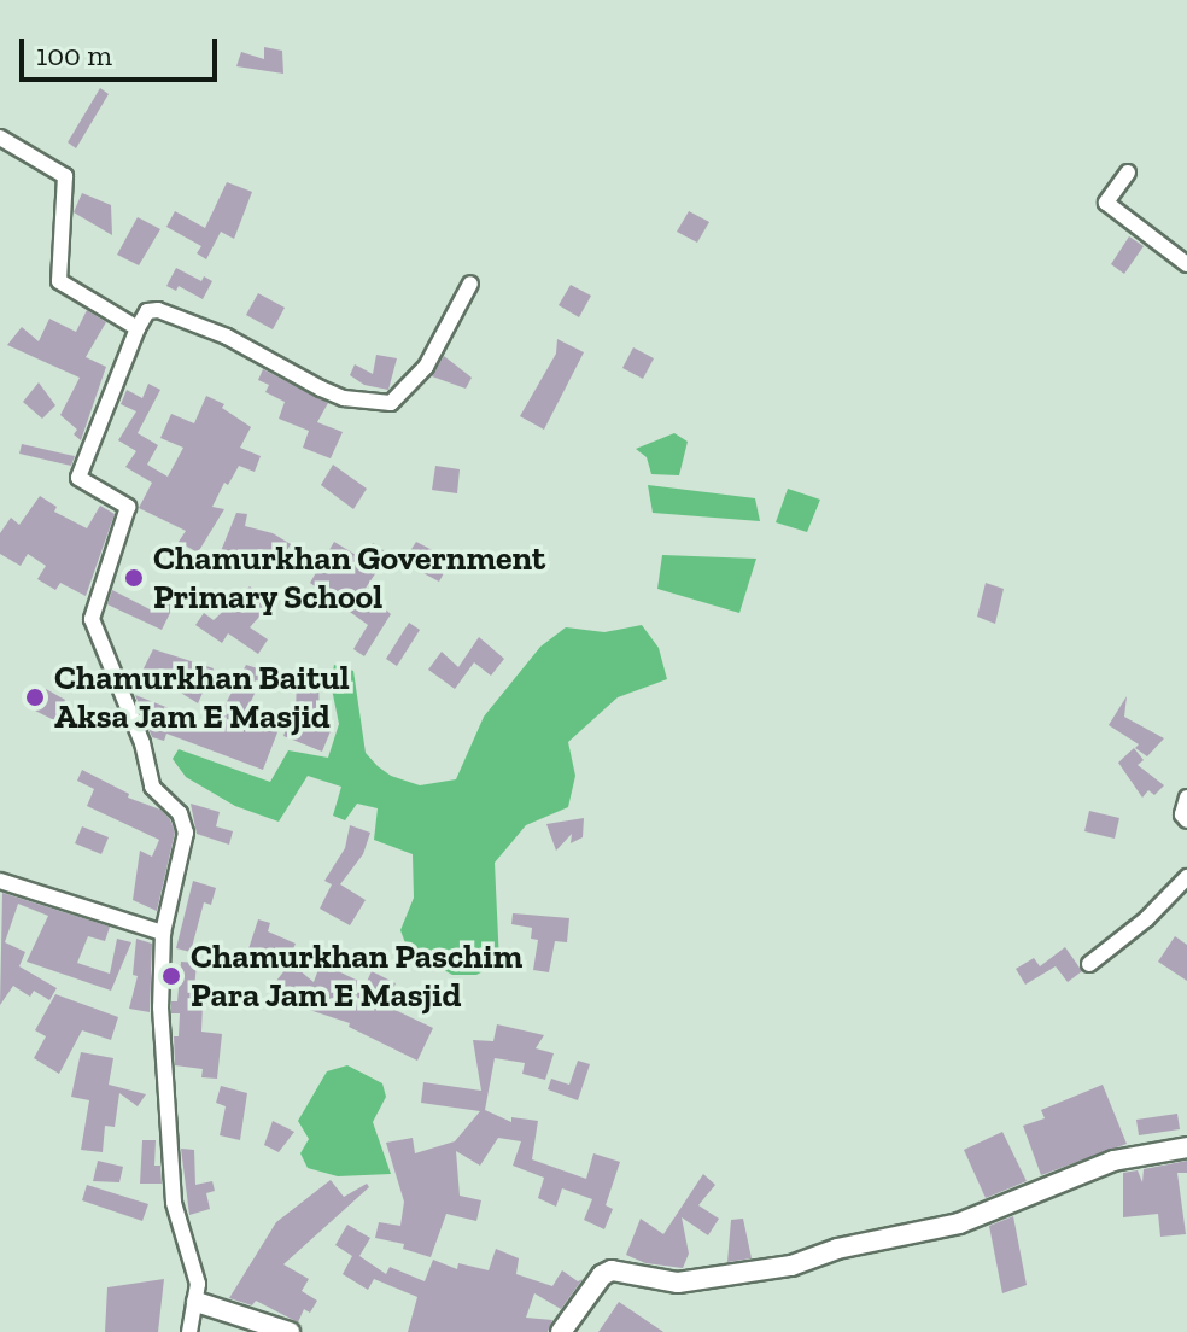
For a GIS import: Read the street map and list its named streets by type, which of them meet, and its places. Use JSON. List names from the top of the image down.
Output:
{
  "places": ["Chamurkhan Government Primary School", "Chamurkhan Baitul Aksa Jam E Masjid", "Chamurkhan Paschim Para Jam E Masjid"],
  "scale_bar": "100 m"
}
